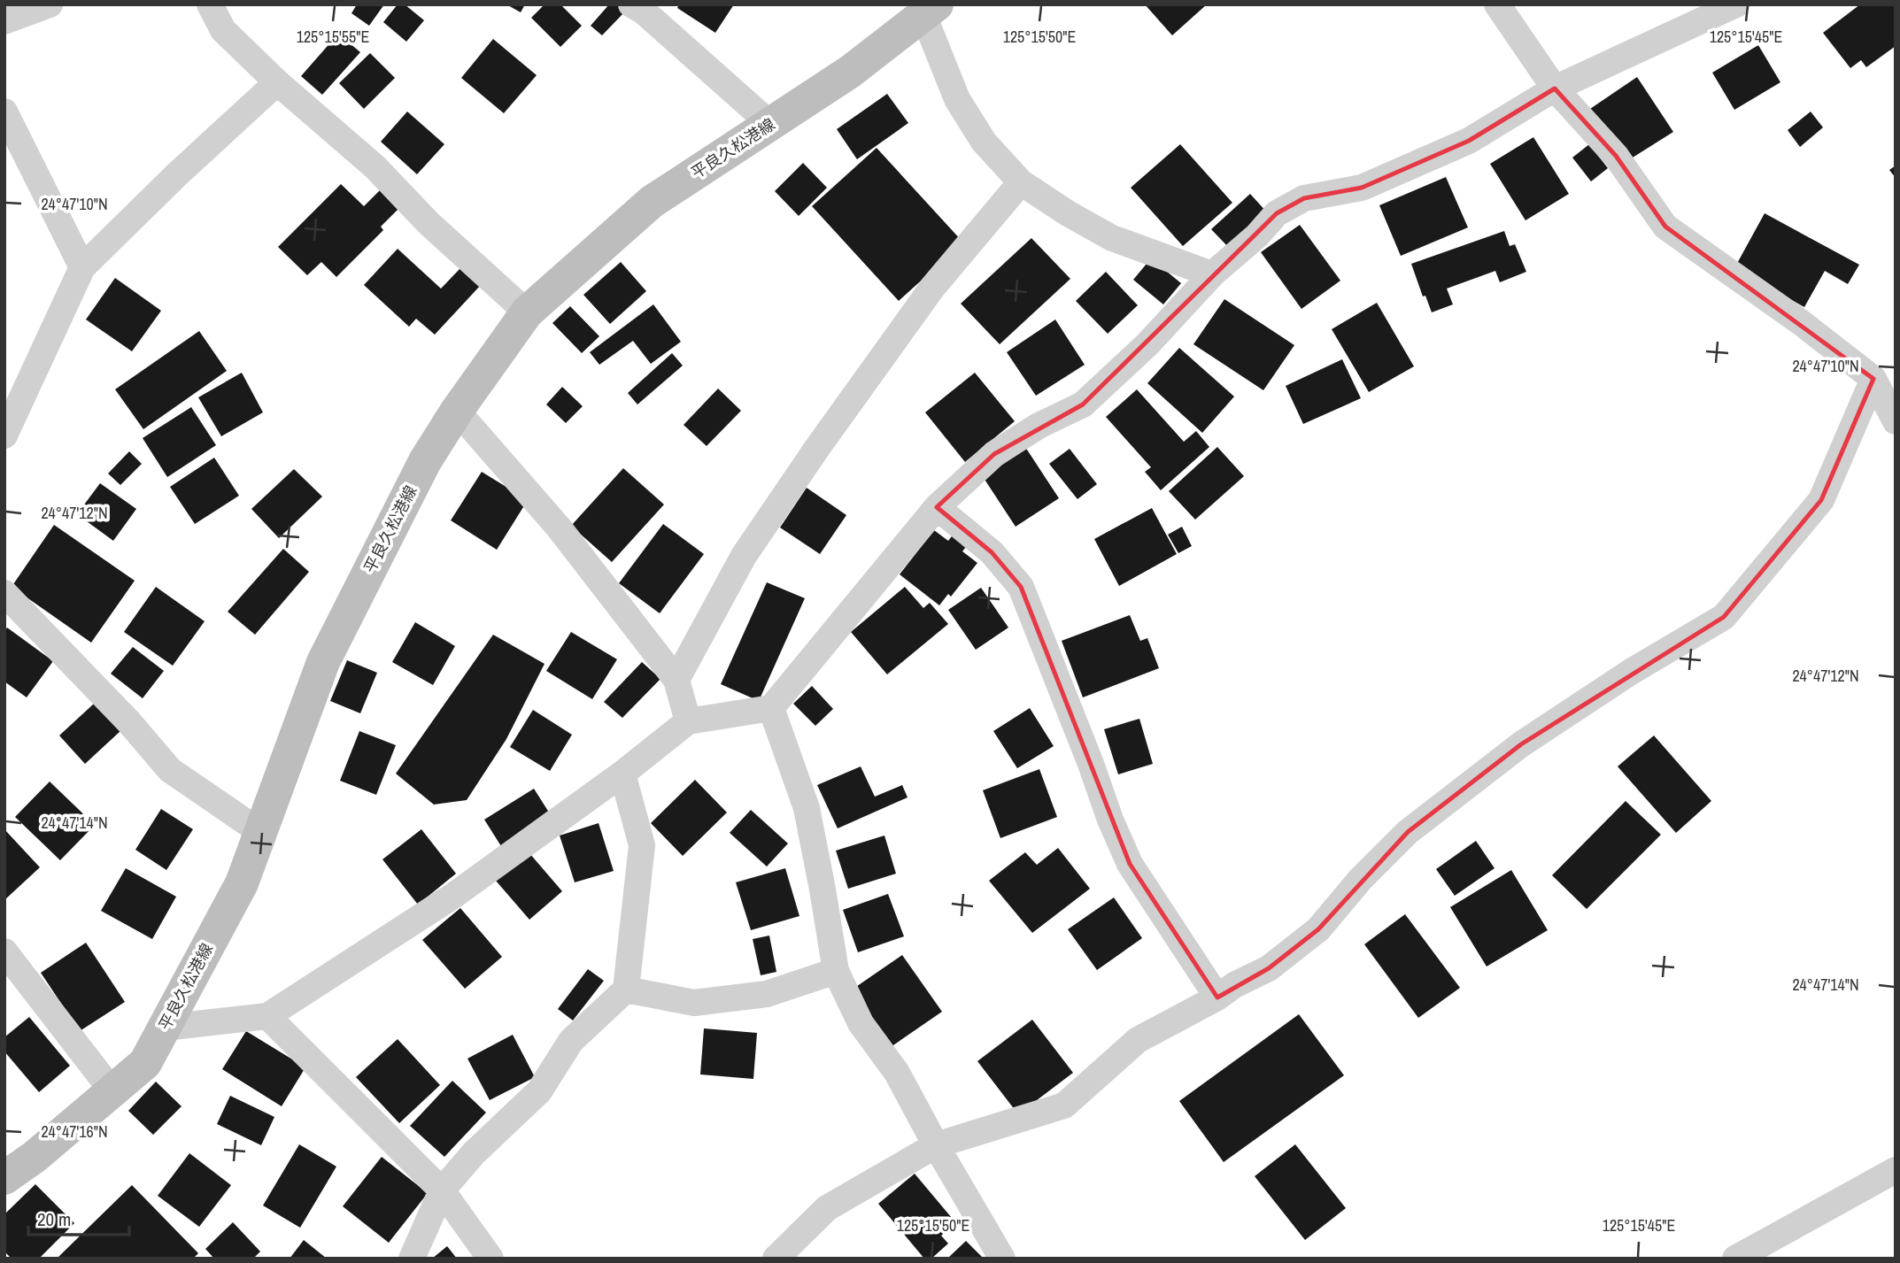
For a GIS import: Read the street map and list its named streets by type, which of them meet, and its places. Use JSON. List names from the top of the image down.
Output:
{
  "streets": {
    "main road": ["平良久松港線"]
  },
  "scale_bar": "20 m",
  "coordinates": [
    "125°15'55\"E",
    "125°15'50\"E",
    "125°15'45\"E",
    "24°47'10\"N",
    "24°47'12\"N",
    "24°47'14\"N",
    "24°47'16\"N"
  ]
}
